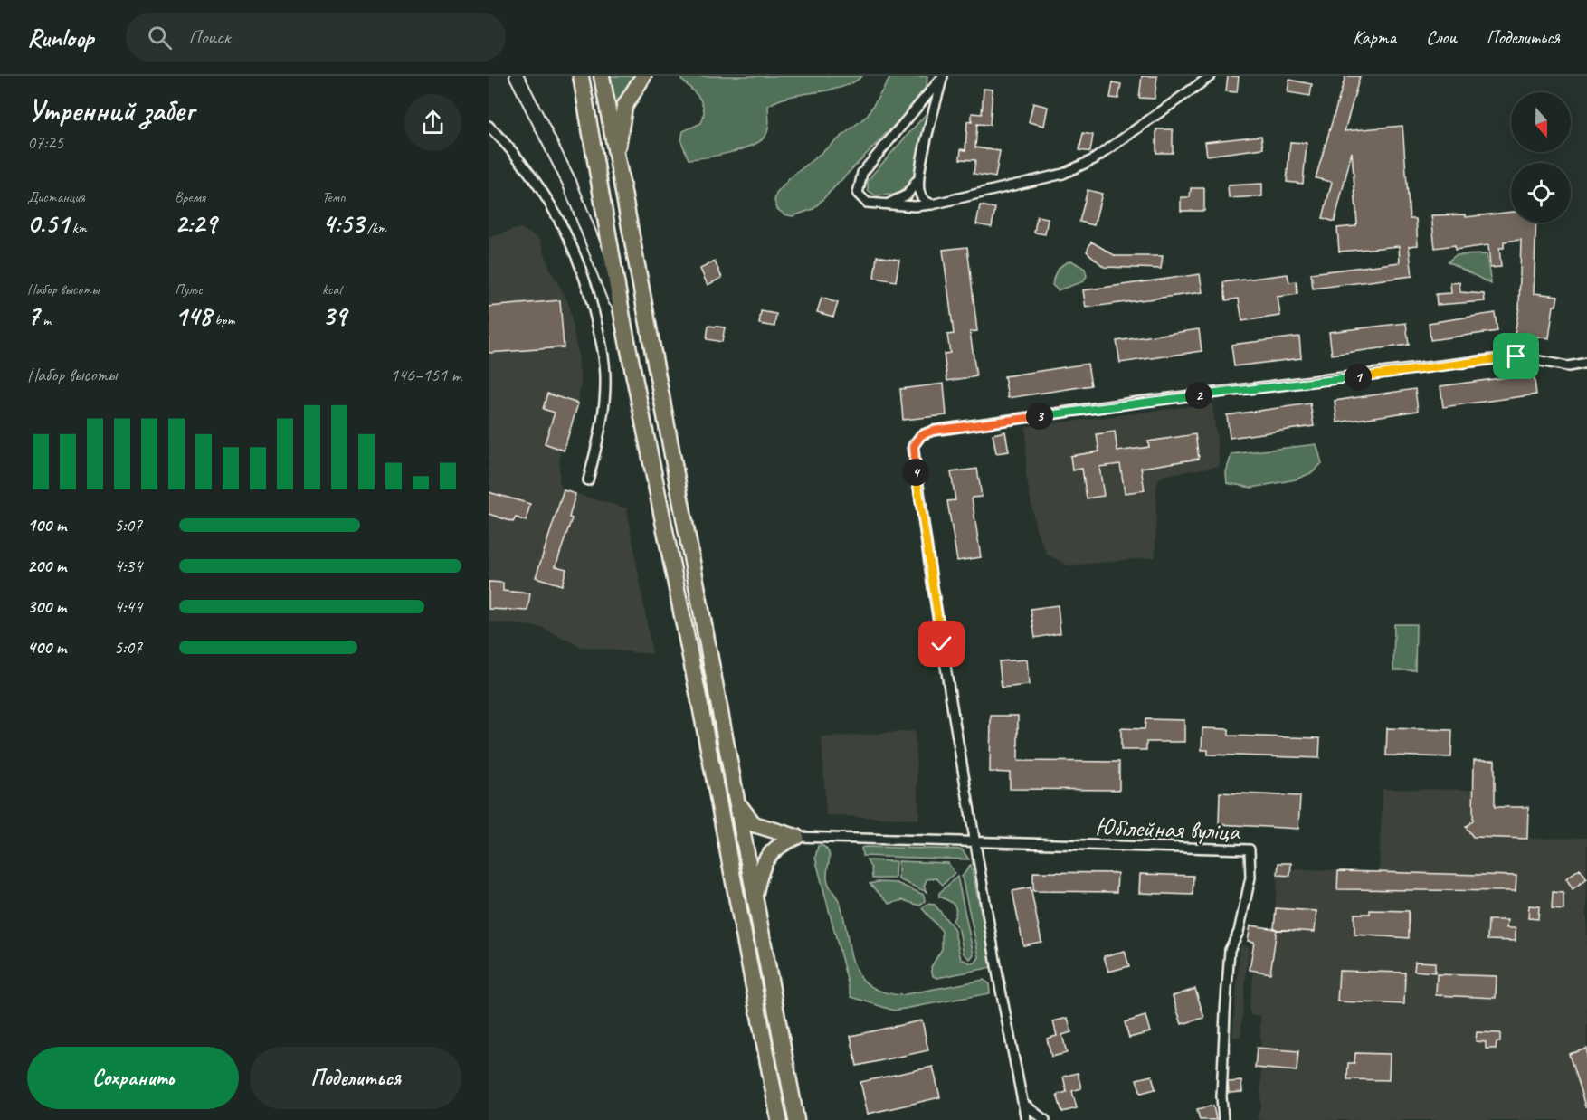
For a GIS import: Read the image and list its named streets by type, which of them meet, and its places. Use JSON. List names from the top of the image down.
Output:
{
  "streets": {
    "street": ["Юбілейная вуліца"]
  },
  "north": "bottom",
  "page": {
    "header": "Runloop",
    "search": "Поиск",
    "nav": ["Карта", "Слои", "Поделиться"],
    "heading": ["Утренний забег", "07:25"],
    "stats": [
      ["Дистанция", "0.51 km"],
      ["Время", "2:29"],
      ["Темп", "4:53 /km"],
      ["Набор высоты", "7 m"],
      ["Пульс", "148 bpm"],
      ["kcal", "39"]
    ],
    "chart": ["Набор высоты", "146–151 m"],
    "pins": [
      "1",
      "2",
      "3",
      "4"
    ],
    "list": [
      {
        "name": "100 m",
        "note": "5:07"
      },
      {
        "name": "200 m",
        "note": "4:34"
      },
      {
        "name": "300 m",
        "note": "4:44"
      },
      {
        "name": "400 m",
        "note": "5:07"
      }
    ],
    "buttons": ["Сохранить", "Поделиться"]
  }
}
